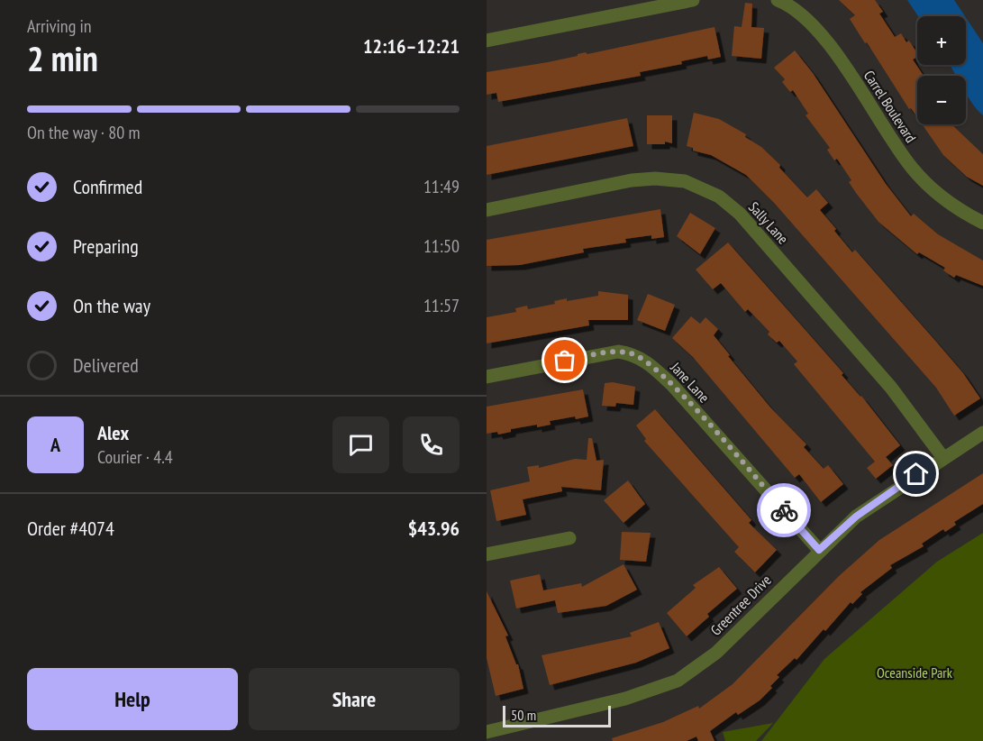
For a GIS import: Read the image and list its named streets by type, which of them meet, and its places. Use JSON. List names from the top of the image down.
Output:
{
  "streets": {
    "street": [
      "Carrel Boulevard",
      "Sally Lane",
      "Jane Lane",
      "Greentree Drive"
    ]
  },
  "crossings": [
    ["Sally Lane", "Greentree Drive"],
    ["Jane Lane", "Greentree Drive"]
  ],
  "parks": ["Oceanside Park"],
  "scale_bar": "50 m",
  "page": {
    "heading": ["2 min", "Arriving in", "12:16–12:21"],
    "panel": [
      "Alex",
      "Courier · 4.4",
      "Order #4074",
      "$43.96"
    ],
    "map_buttons": ["+", "−"],
    "bar": "On the way · 80 m",
    "list": [
      ["Confirmed", "11:49"],
      ["Preparing", "11:50"],
      ["On the way", "11:57"],
      "Delivered"
    ],
    "round": "A",
    "buttons": ["Help", "Share"],
    "scale": "50 m"
  }
}
